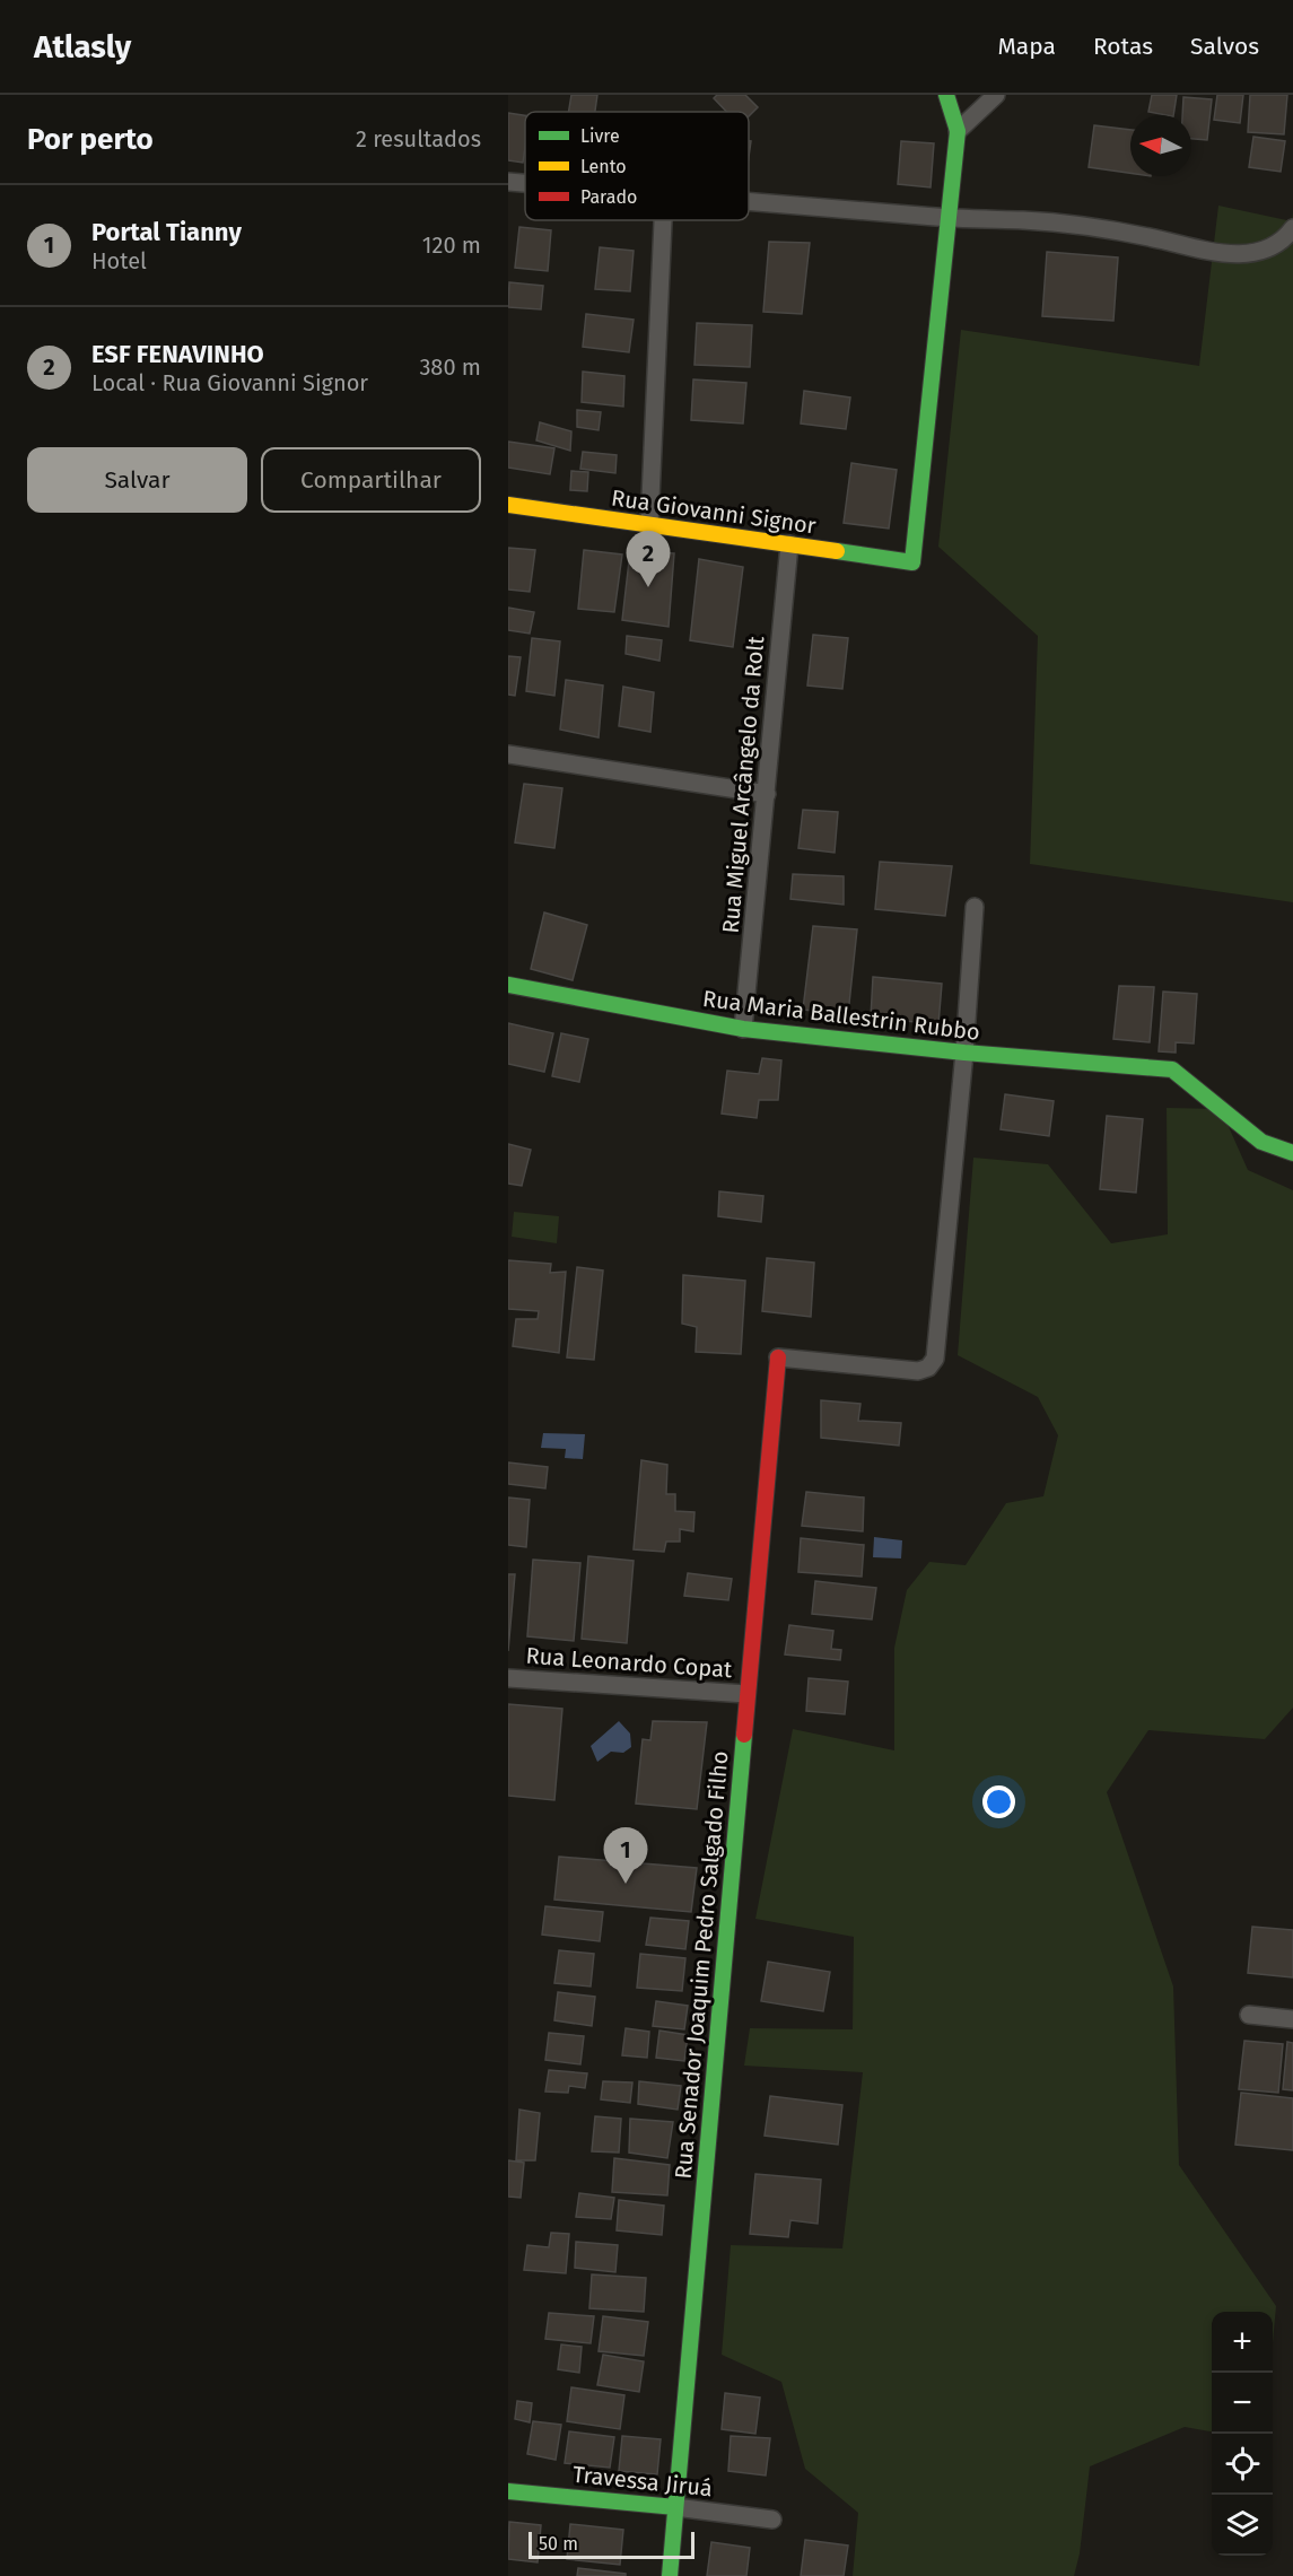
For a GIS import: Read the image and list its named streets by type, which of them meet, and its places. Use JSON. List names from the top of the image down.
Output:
{
  "streets": {
    "street": [
      "Rua Giovanni Signor",
      "Rua Miguel Arcângelo da Rolt",
      "Rua Maria Ballestrin Rubbo",
      "Rua Leonardo Copat",
      "Rua Senador Joaquim Pedro Salgado Filho",
      "Travessa Jiruá"
    ]
  },
  "crossings": [
    ["Rua Giovanni Signor", "Rua Miguel Arcângelo da Rolt"],
    ["Rua Miguel Arcângelo da Rolt", "Rua Maria Ballestrin Rubbo"],
    ["Rua Leonardo Copat", "Rua Senador Joaquim Pedro Salgado Filho"],
    ["Rua Senador Joaquim Pedro Salgado Filho", "Travessa Jiruá"]
  ],
  "legend": ["Livre", "Lento", "Parado"],
  "scale_bar": "50 m",
  "north": "left",
  "page": {
    "header": "Atlasly",
    "nav": ["Mapa", "Rotas", "Salvos"],
    "heading": ["Por perto", "2 resultados"],
    "list": [
      {
        "mark": "1",
        "name": "Portal Tianny",
        "note": "Hotel",
        "value": "120 m"
      },
      {
        "mark": "2",
        "name": "ESF FENAVINHO",
        "note": "Local · Rua Giovanni Signor",
        "value": "380 m"
      }
    ],
    "buttons": ["Salvar", "Compartilhar"],
    "pins": ["2", "1"],
    "map_buttons": ["+", "−"],
    "scale": "50 m"
  }
}
